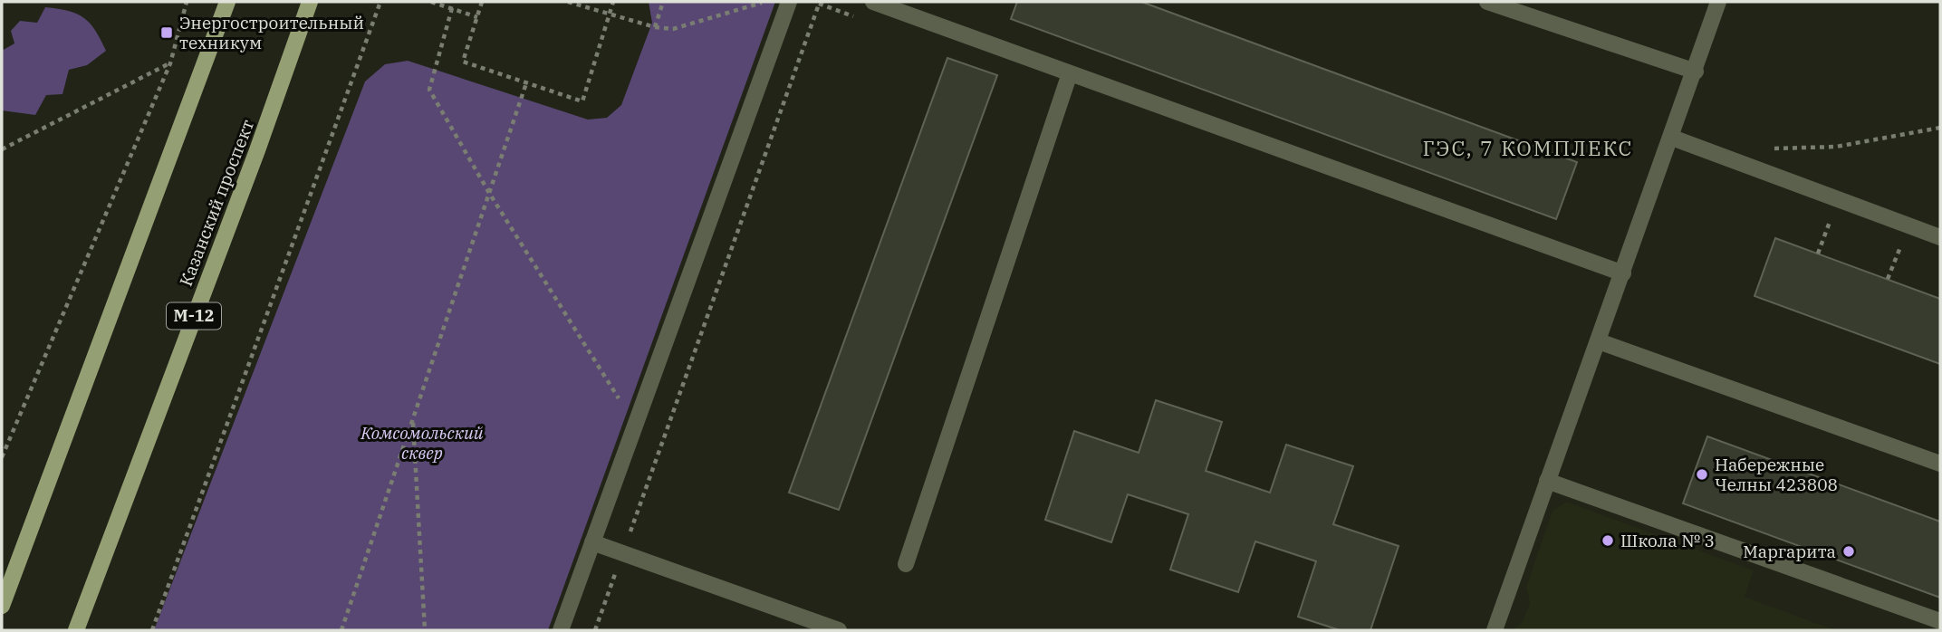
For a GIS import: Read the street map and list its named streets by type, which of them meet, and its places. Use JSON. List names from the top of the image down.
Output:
{
  "streets": {
    "main road": ["Казанский проспект", "М-12"]
  },
  "districts": ["ГЭС, 7 КОМПЛЕКС"],
  "parks": ["Комсомольский сквер"],
  "places": {
    "transit": ["Энергостроительный техникум"],
    "other": ["Набережные Челны 423808", "Школа № 3", "Маргарита"]
  }
}
